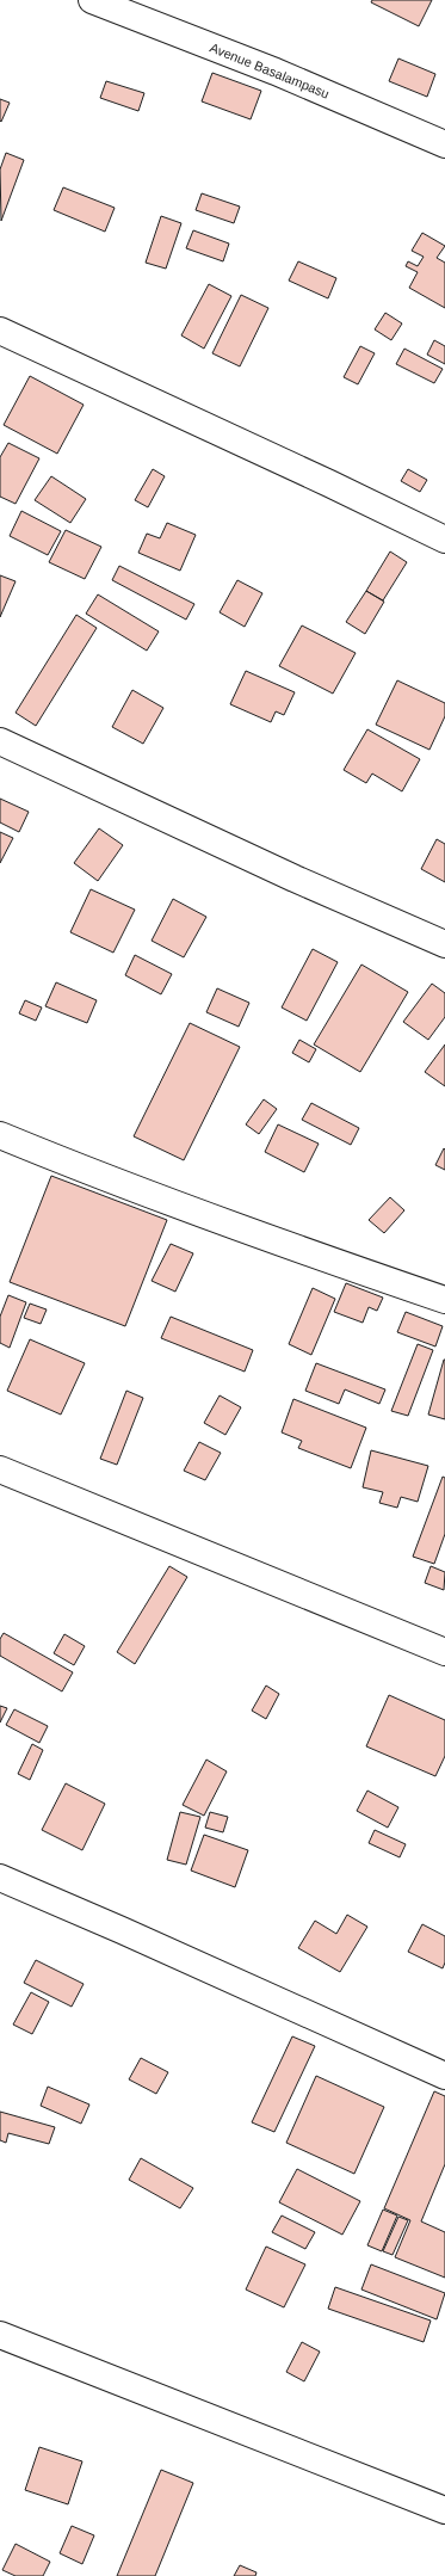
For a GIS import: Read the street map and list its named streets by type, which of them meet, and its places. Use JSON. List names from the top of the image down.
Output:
{
  "streets": {
    "street": ["Avenue Basalampasu"]
  }
}
